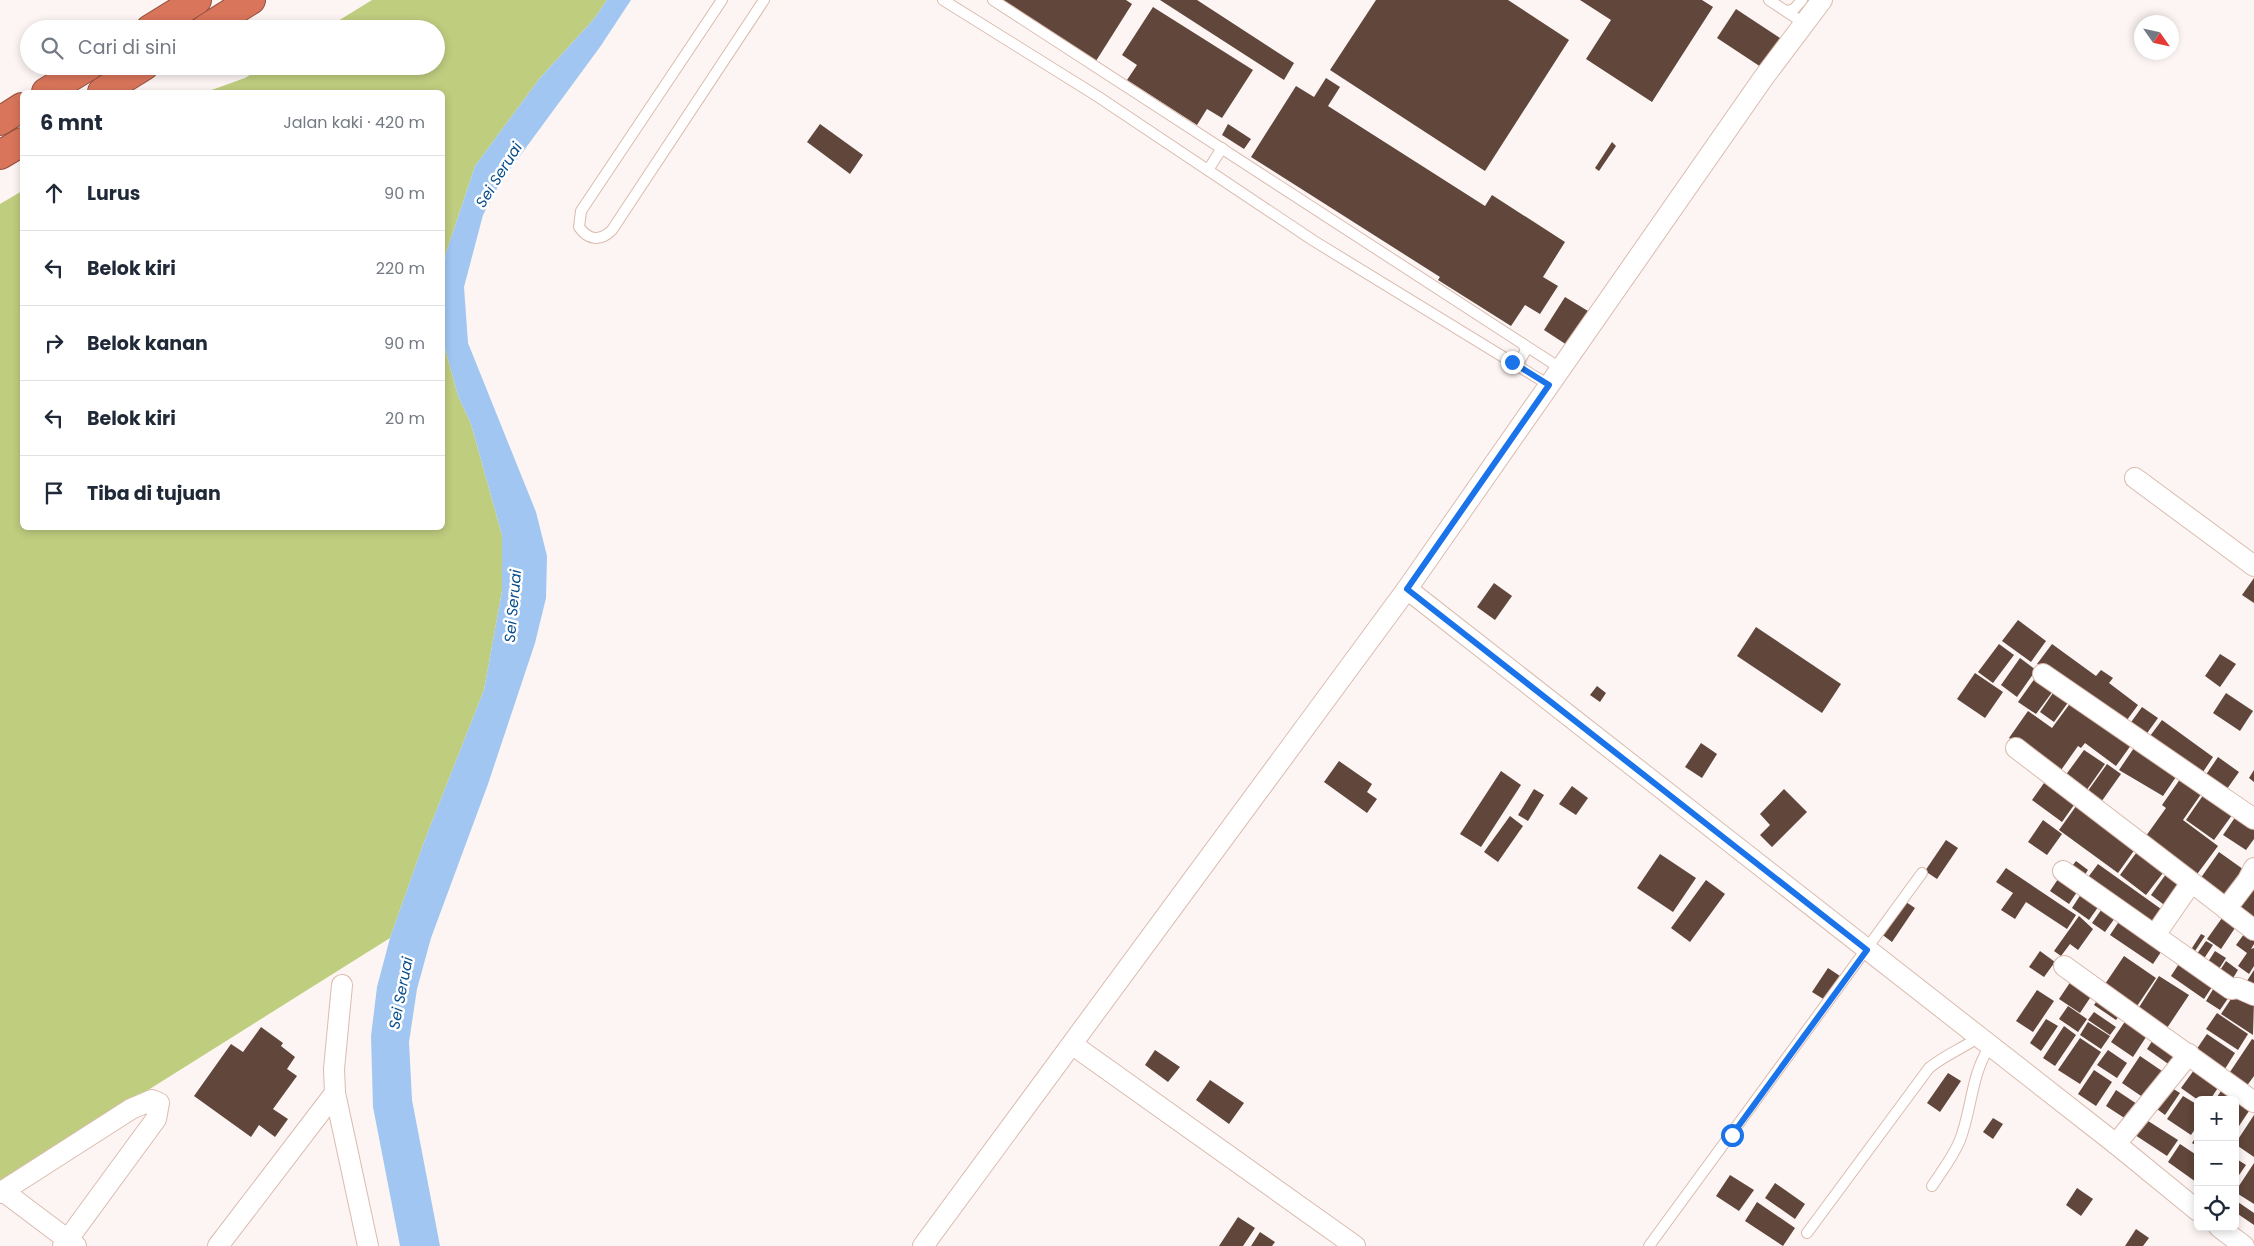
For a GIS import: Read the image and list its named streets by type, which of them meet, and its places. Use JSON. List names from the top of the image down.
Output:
{
  "water": ["Sei Seruai"],
  "north": "bottom right",
  "page": {
    "search": "Cari di sini",
    "heading": ["6 mnt", "Jalan kaki · 420 m"],
    "list": [
      ["Lurus", "90 m"],
      ["Belok kiri", "220 m"],
      ["Belok kanan", "90 m"],
      ["Belok kiri", "20 m"],
      "Tiba di tujuan"
    ],
    "map_buttons": ["+", "−"]
  }
}
